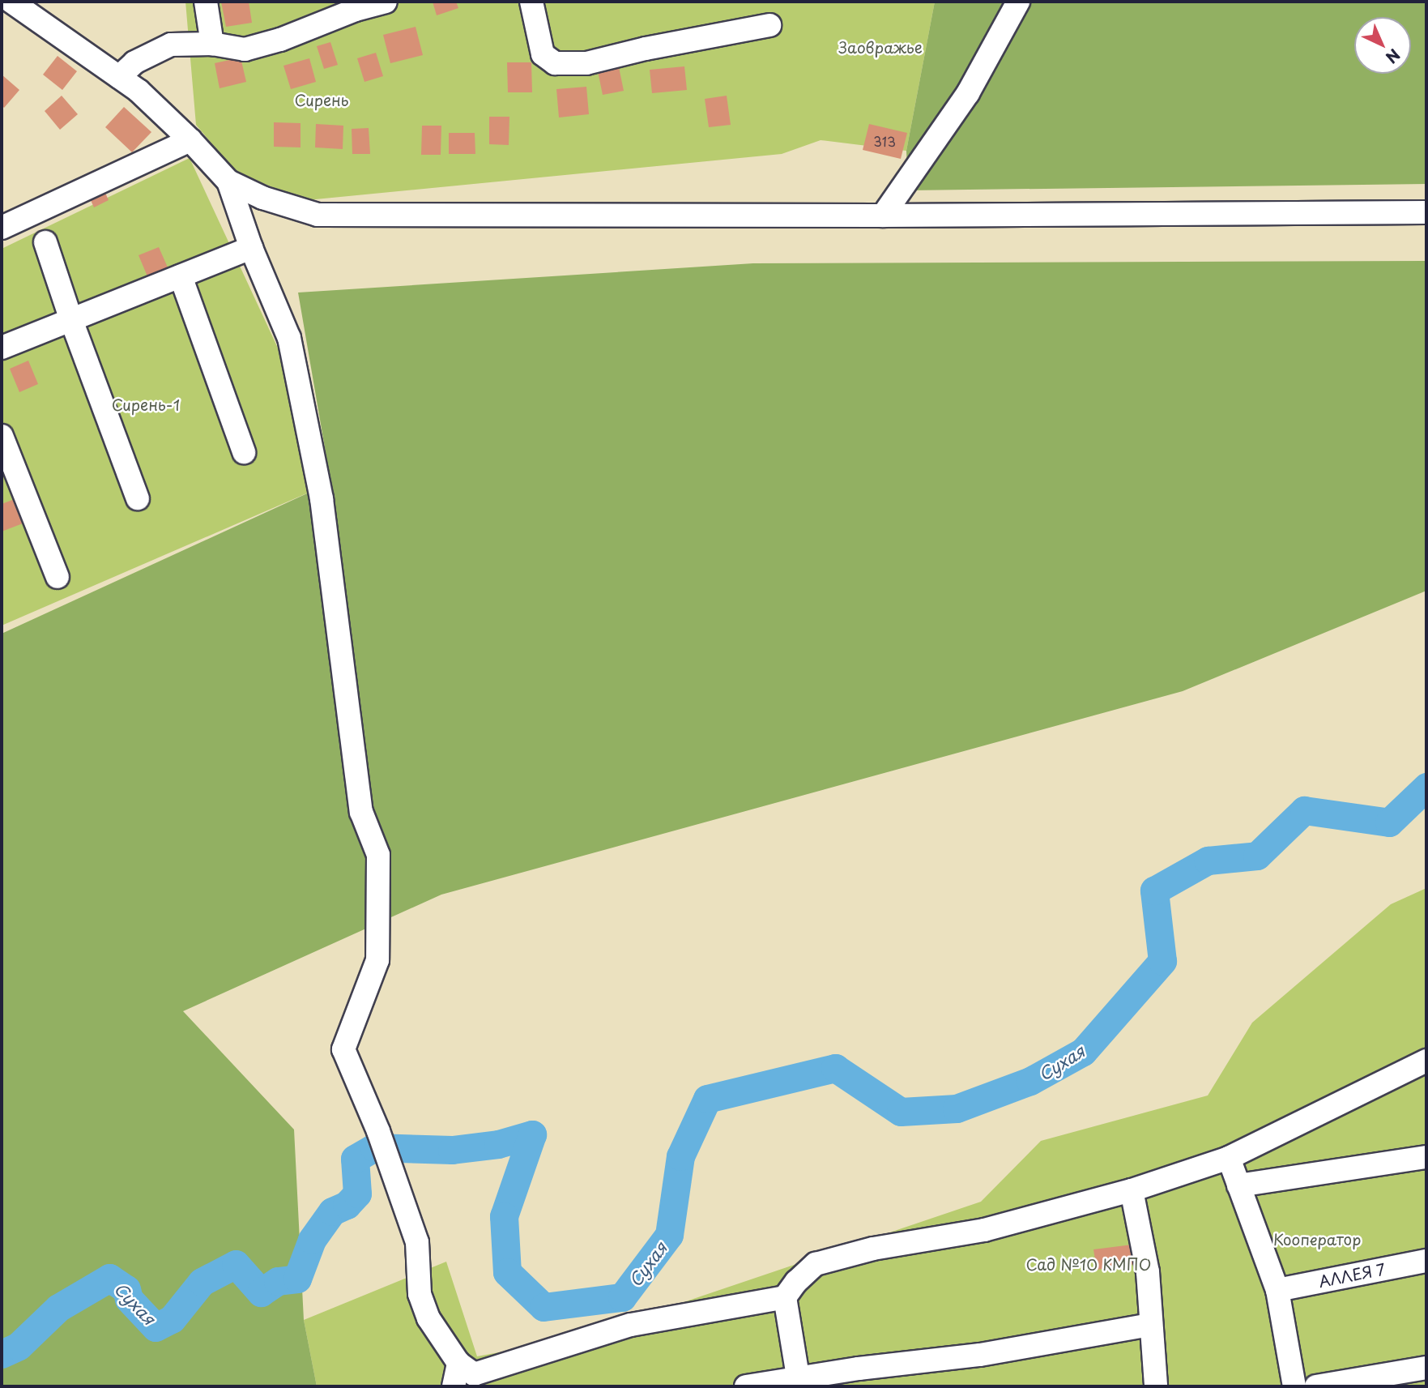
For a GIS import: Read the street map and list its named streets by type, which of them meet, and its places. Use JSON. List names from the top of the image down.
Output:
{
  "streets": {
    "street": ["АЛЛЕЯ 7"]
  },
  "water": ["Сухая"],
  "parks": [
    "Заовражье",
    "Сирень",
    "Сирень-1",
    "Кооператор",
    "Сад №10 КМПО"
  ],
  "house_numbers": ["313"],
  "north": "bottom right"
}
